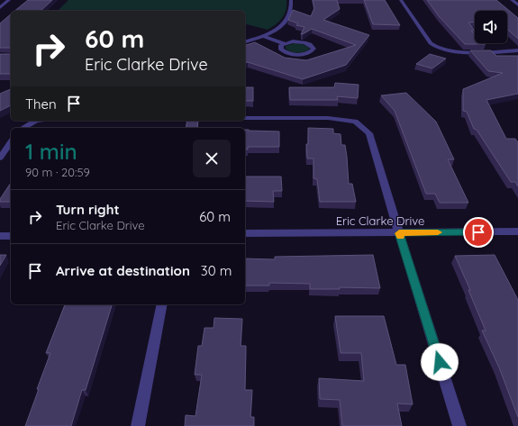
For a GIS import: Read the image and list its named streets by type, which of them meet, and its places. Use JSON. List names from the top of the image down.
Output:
{
  "streets": {
    "street": ["Eric Clarke Drive"]
  },
  "page": {
    "turn": ["60 m", "Eric Clarke Drive"],
    "then": "Then",
    "heading": ["1 min", "90 m · 20:59"],
    "list": [
      {
        "name": "Turn right",
        "note": "Eric Clarke Drive",
        "value": "60 m"
      },
      {
        "name": "Arrive at destination",
        "value": "30 m"
      }
    ]
  }
}
